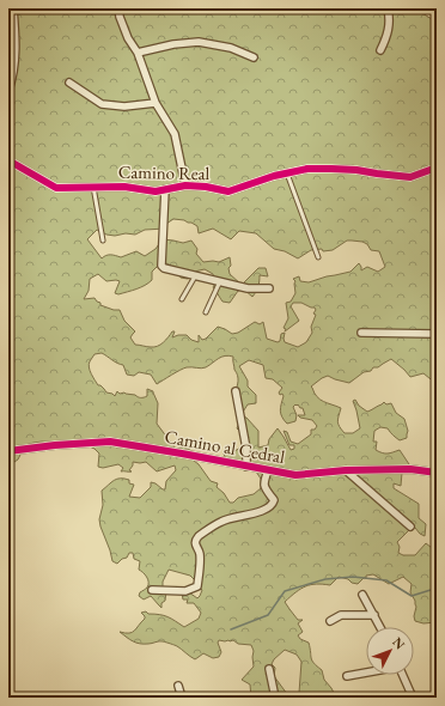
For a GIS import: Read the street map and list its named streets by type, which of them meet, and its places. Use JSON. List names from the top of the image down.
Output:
{
  "streets": {
    "street": ["Camino Real", "Camino al Cedral"]
  },
  "north": "top right"
}
